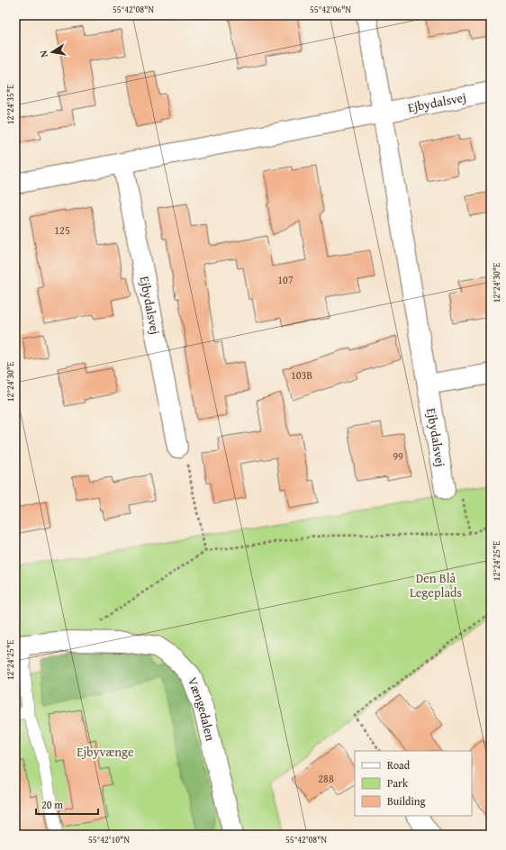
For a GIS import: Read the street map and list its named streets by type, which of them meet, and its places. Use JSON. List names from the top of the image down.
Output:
{
  "streets": {
    "street": ["Ejbydalsvej", "Vængedalen"]
  },
  "parks": ["Den Blå Legeplads", "Ejbyvænge"],
  "house_numbers": [
    "125",
    "107",
    "103B",
    "99",
    "288"
  ],
  "legend": ["Road", "Park", "Building"],
  "scale_bar": "20 m",
  "north": "left",
  "coordinates": [
    "55°42'08\"N",
    "55°42'06\"N",
    "12°24'35\"E",
    "12°24'30\"E",
    "12°24'25\"E",
    "55°42'10\"N"
  ]
}
